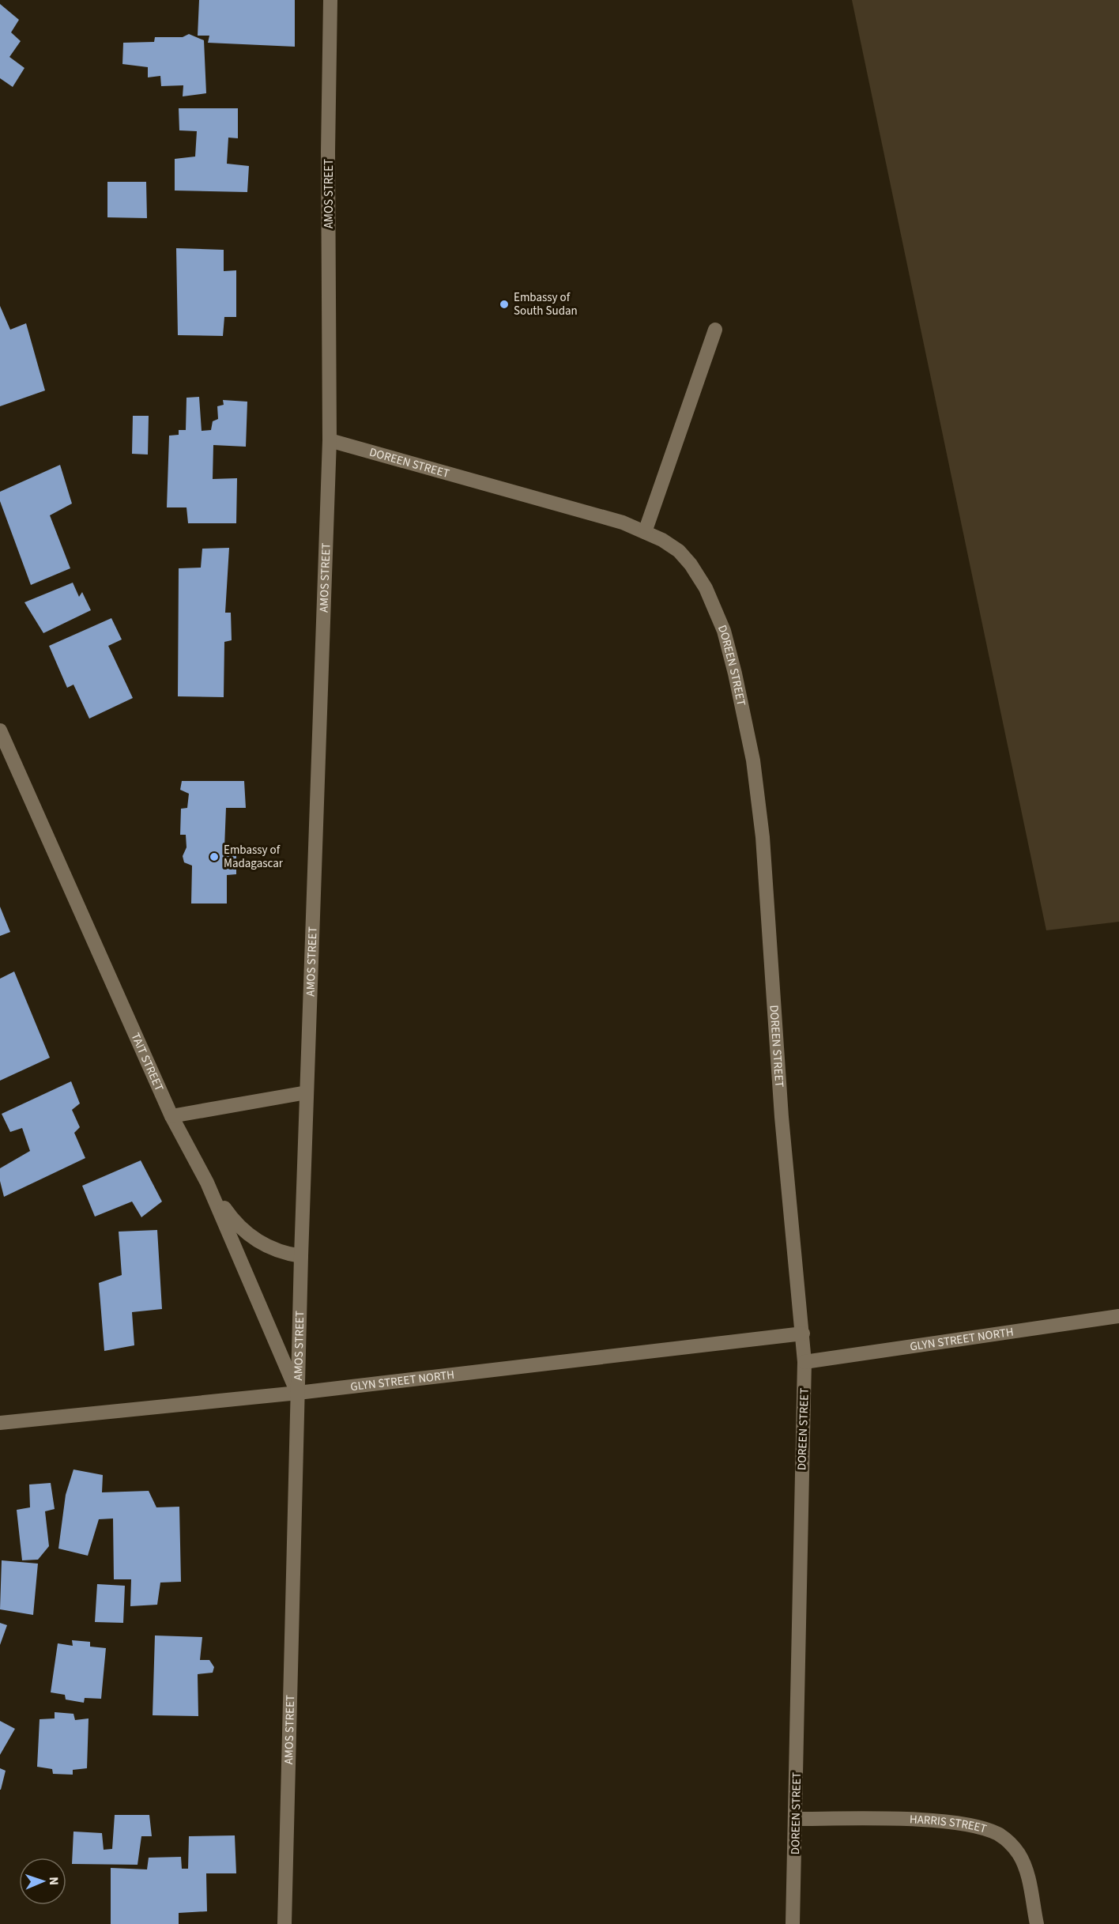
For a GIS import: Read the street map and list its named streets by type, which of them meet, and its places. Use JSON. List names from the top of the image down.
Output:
{
  "streets": {
    "street": [
      "AMOS STREET",
      "DOREEN STREET",
      "TAIT STREET",
      "GLYN STREET NORTH",
      "HARRIS STREET"
    ]
  },
  "crossings": [
    ["AMOS STREET", "DOREEN STREET"],
    ["AMOS STREET", "TAIT STREET"],
    ["AMOS STREET", "GLYN STREET NORTH"],
    ["DOREEN STREET", "GLYN STREET NORTH"],
    ["DOREEN STREET", "HARRIS STREET"],
    ["TAIT STREET", "GLYN STREET NORTH"]
  ],
  "places": ["Embassy of South Sudan", "Embassy of Madagascar"],
  "north": "right"
}
